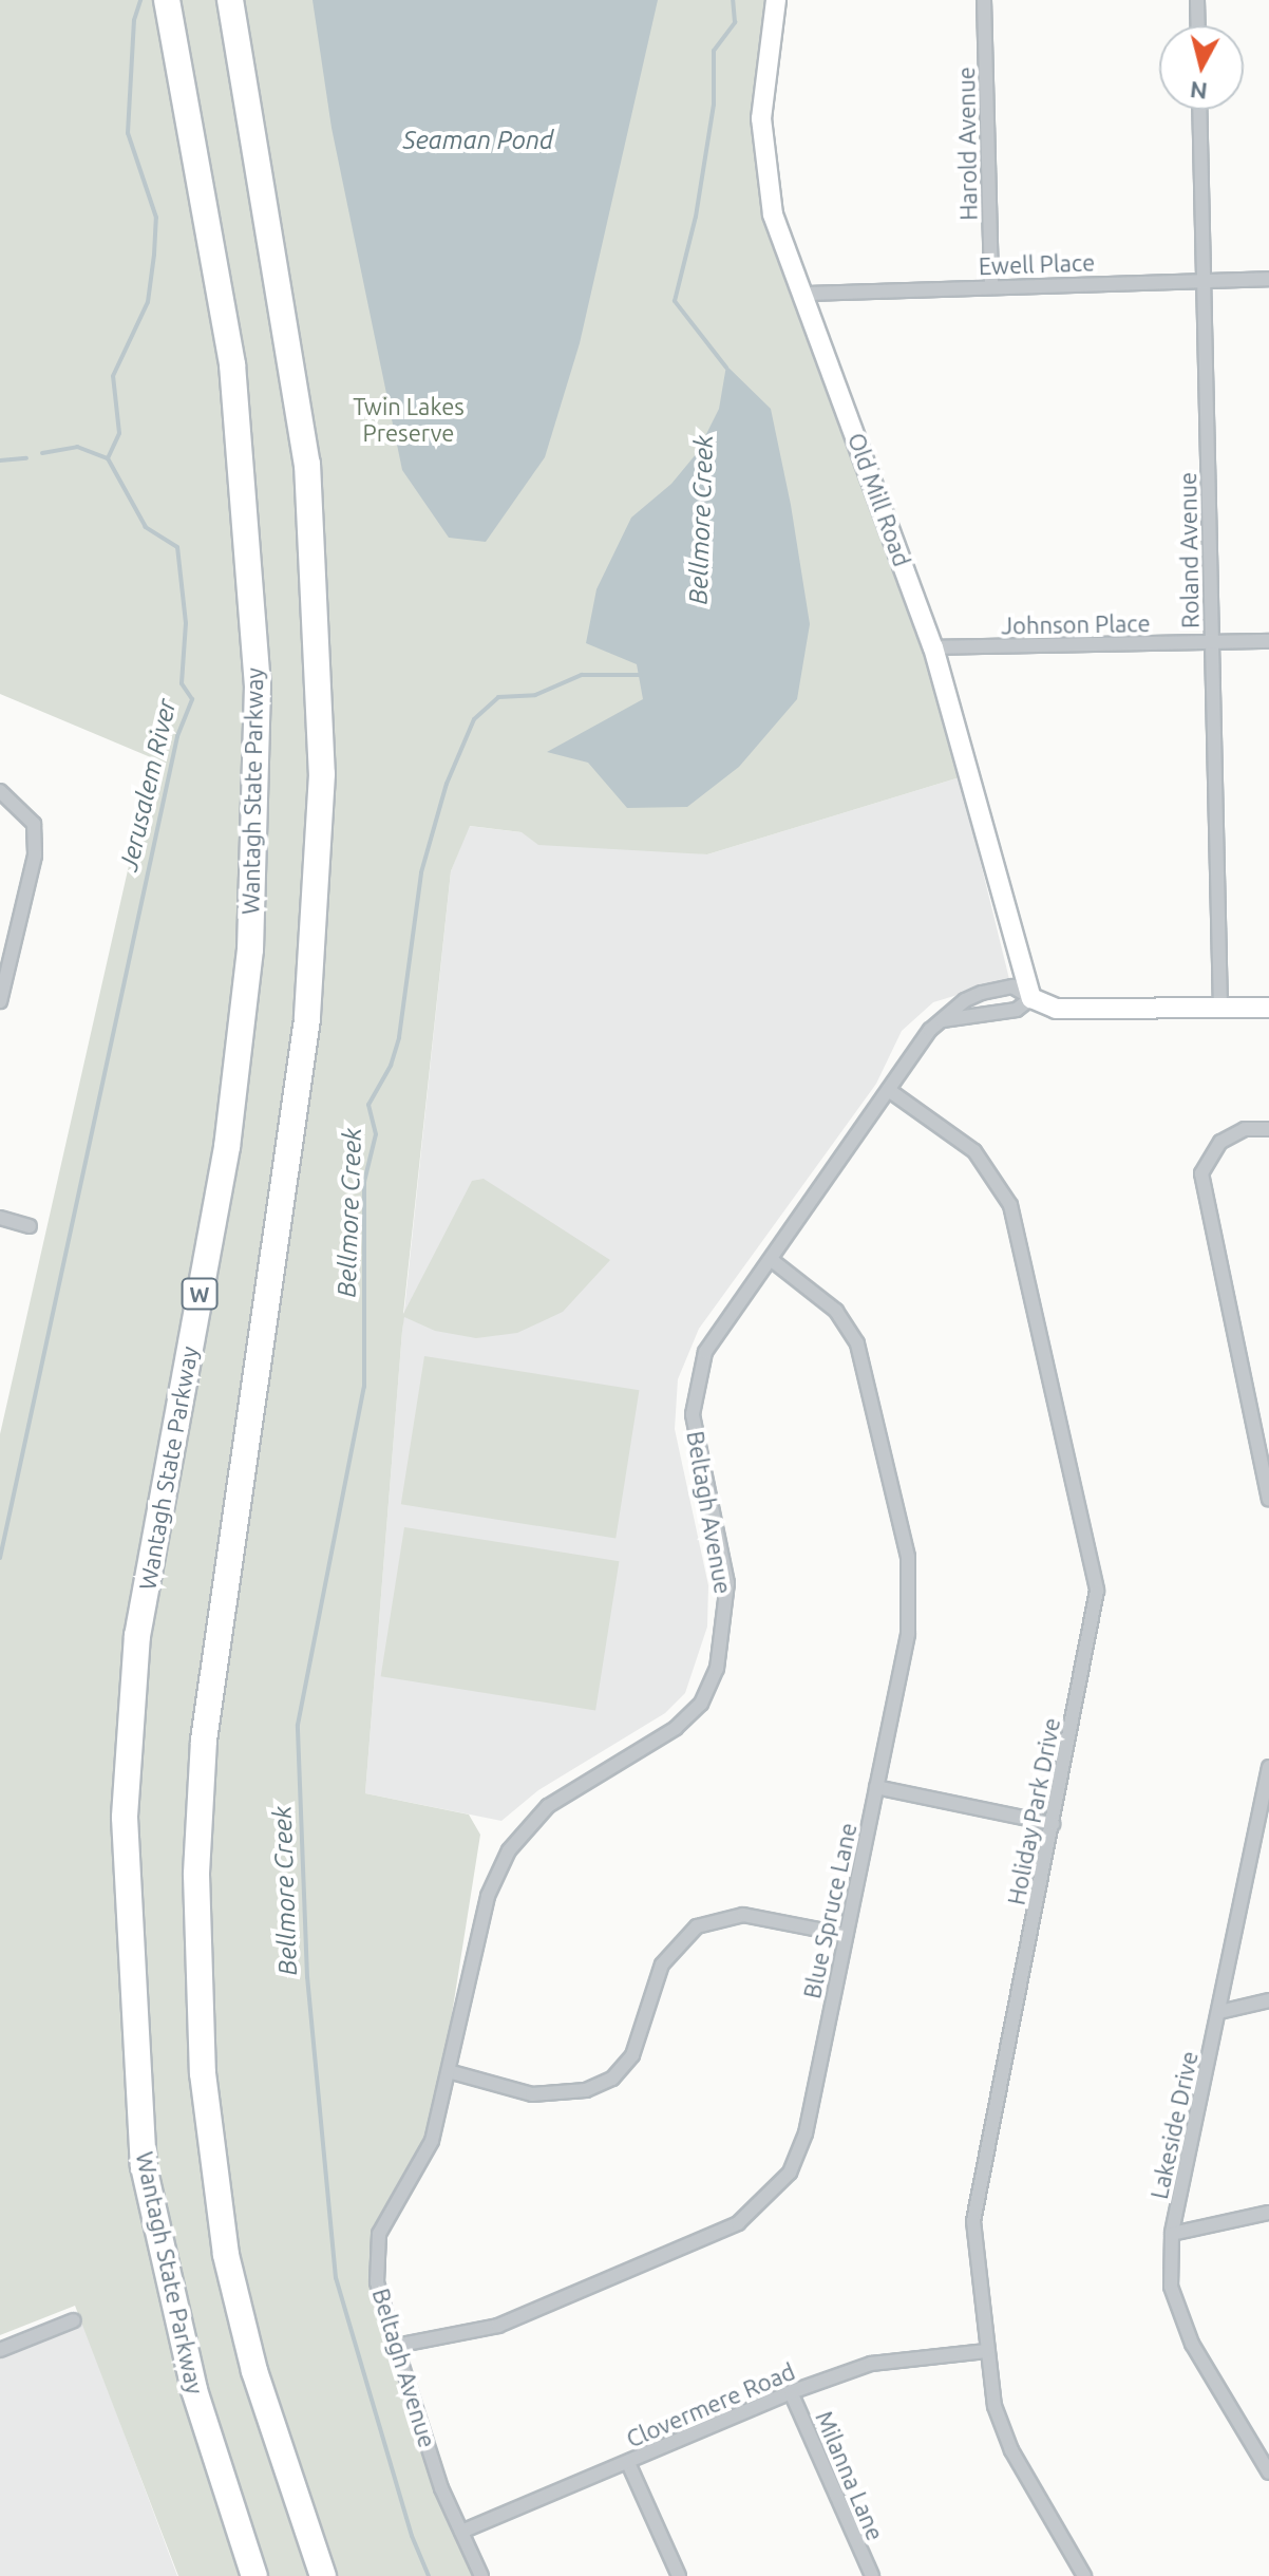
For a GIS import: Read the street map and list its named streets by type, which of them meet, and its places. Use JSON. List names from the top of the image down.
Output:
{
  "streets": {
    "highway": ["Wantagh State Parkway", "W"],
    "street": [
      "Harold Avenue",
      "Ewell Place",
      "Old Mill Road",
      "Roland Avenue",
      "Johnson Place",
      "Beltagh Avenue",
      "Holiday Park Drive",
      "Blue Spruce Lane",
      "Lakeside Drive",
      "Clovermere Road",
      "Milanna Lane"
    ]
  },
  "crossings": [
    ["Harold Avenue", "Ewell Place"],
    ["Ewell Place", "Old Mill Road"],
    ["Ewell Place", "Roland Avenue"],
    ["Old Mill Road", "Johnson Place"],
    ["Old Mill Road", "Beltagh Avenue"],
    ["Roland Avenue", "Johnson Place"],
    ["Beltagh Avenue", "Holiday Park Drive"],
    ["Beltagh Avenue", "Blue Spruce Lane"],
    ["Beltagh Avenue", "Clovermere Road"],
    ["Holiday Park Drive", "Clovermere Road"],
    ["Clovermere Road", "Milanna Lane"]
  ],
  "water": ["Seaman Pond", "Bellmore Creek", "Jerusalem River"],
  "parks": ["Twin Lakes Preserve"],
  "north": "bottom"
}
